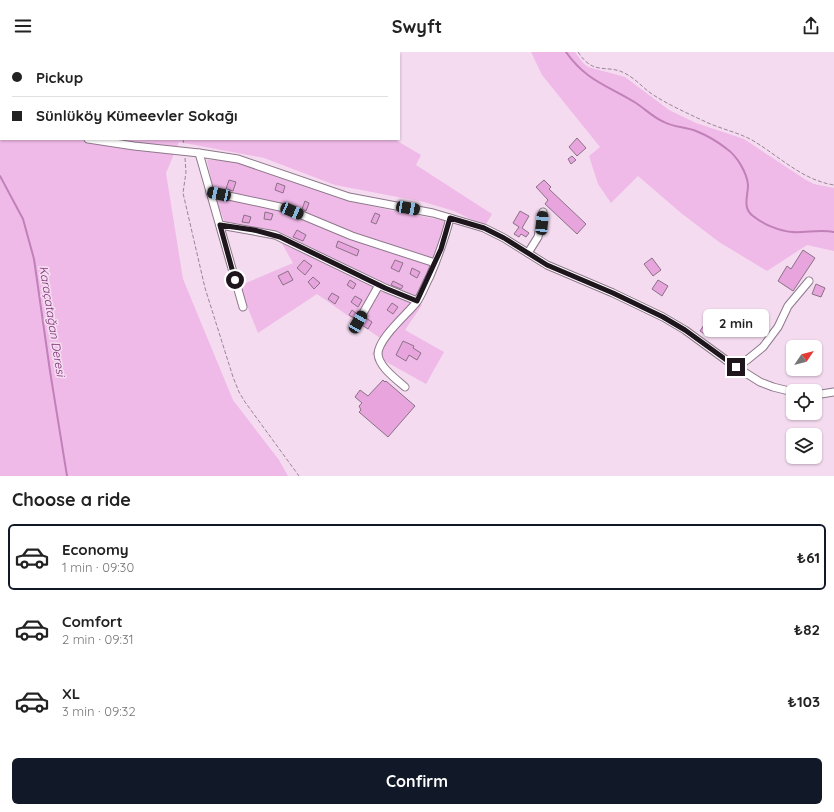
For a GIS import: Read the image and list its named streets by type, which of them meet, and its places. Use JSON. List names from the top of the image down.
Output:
{
  "water": ["Karaçatağan Deresi"],
  "north": "top right",
  "page": {
    "header": "Swyft",
    "banner": ["Pickup", "Sünlüköy Kümeevler Sokağı"],
    "bubble": "2 min",
    "heading": "Choose a ride",
    "list": [
      {
        "name": "Economy",
        "note": "1 min · 09:30",
        "value": "₺61"
      },
      {
        "name": "Comfort",
        "note": "2 min · 09:31",
        "value": "₺82"
      },
      {
        "name": "XL",
        "note": "3 min · 09:32",
        "value": "₺103"
      }
    ],
    "buttons": "Confirm"
  }
}
